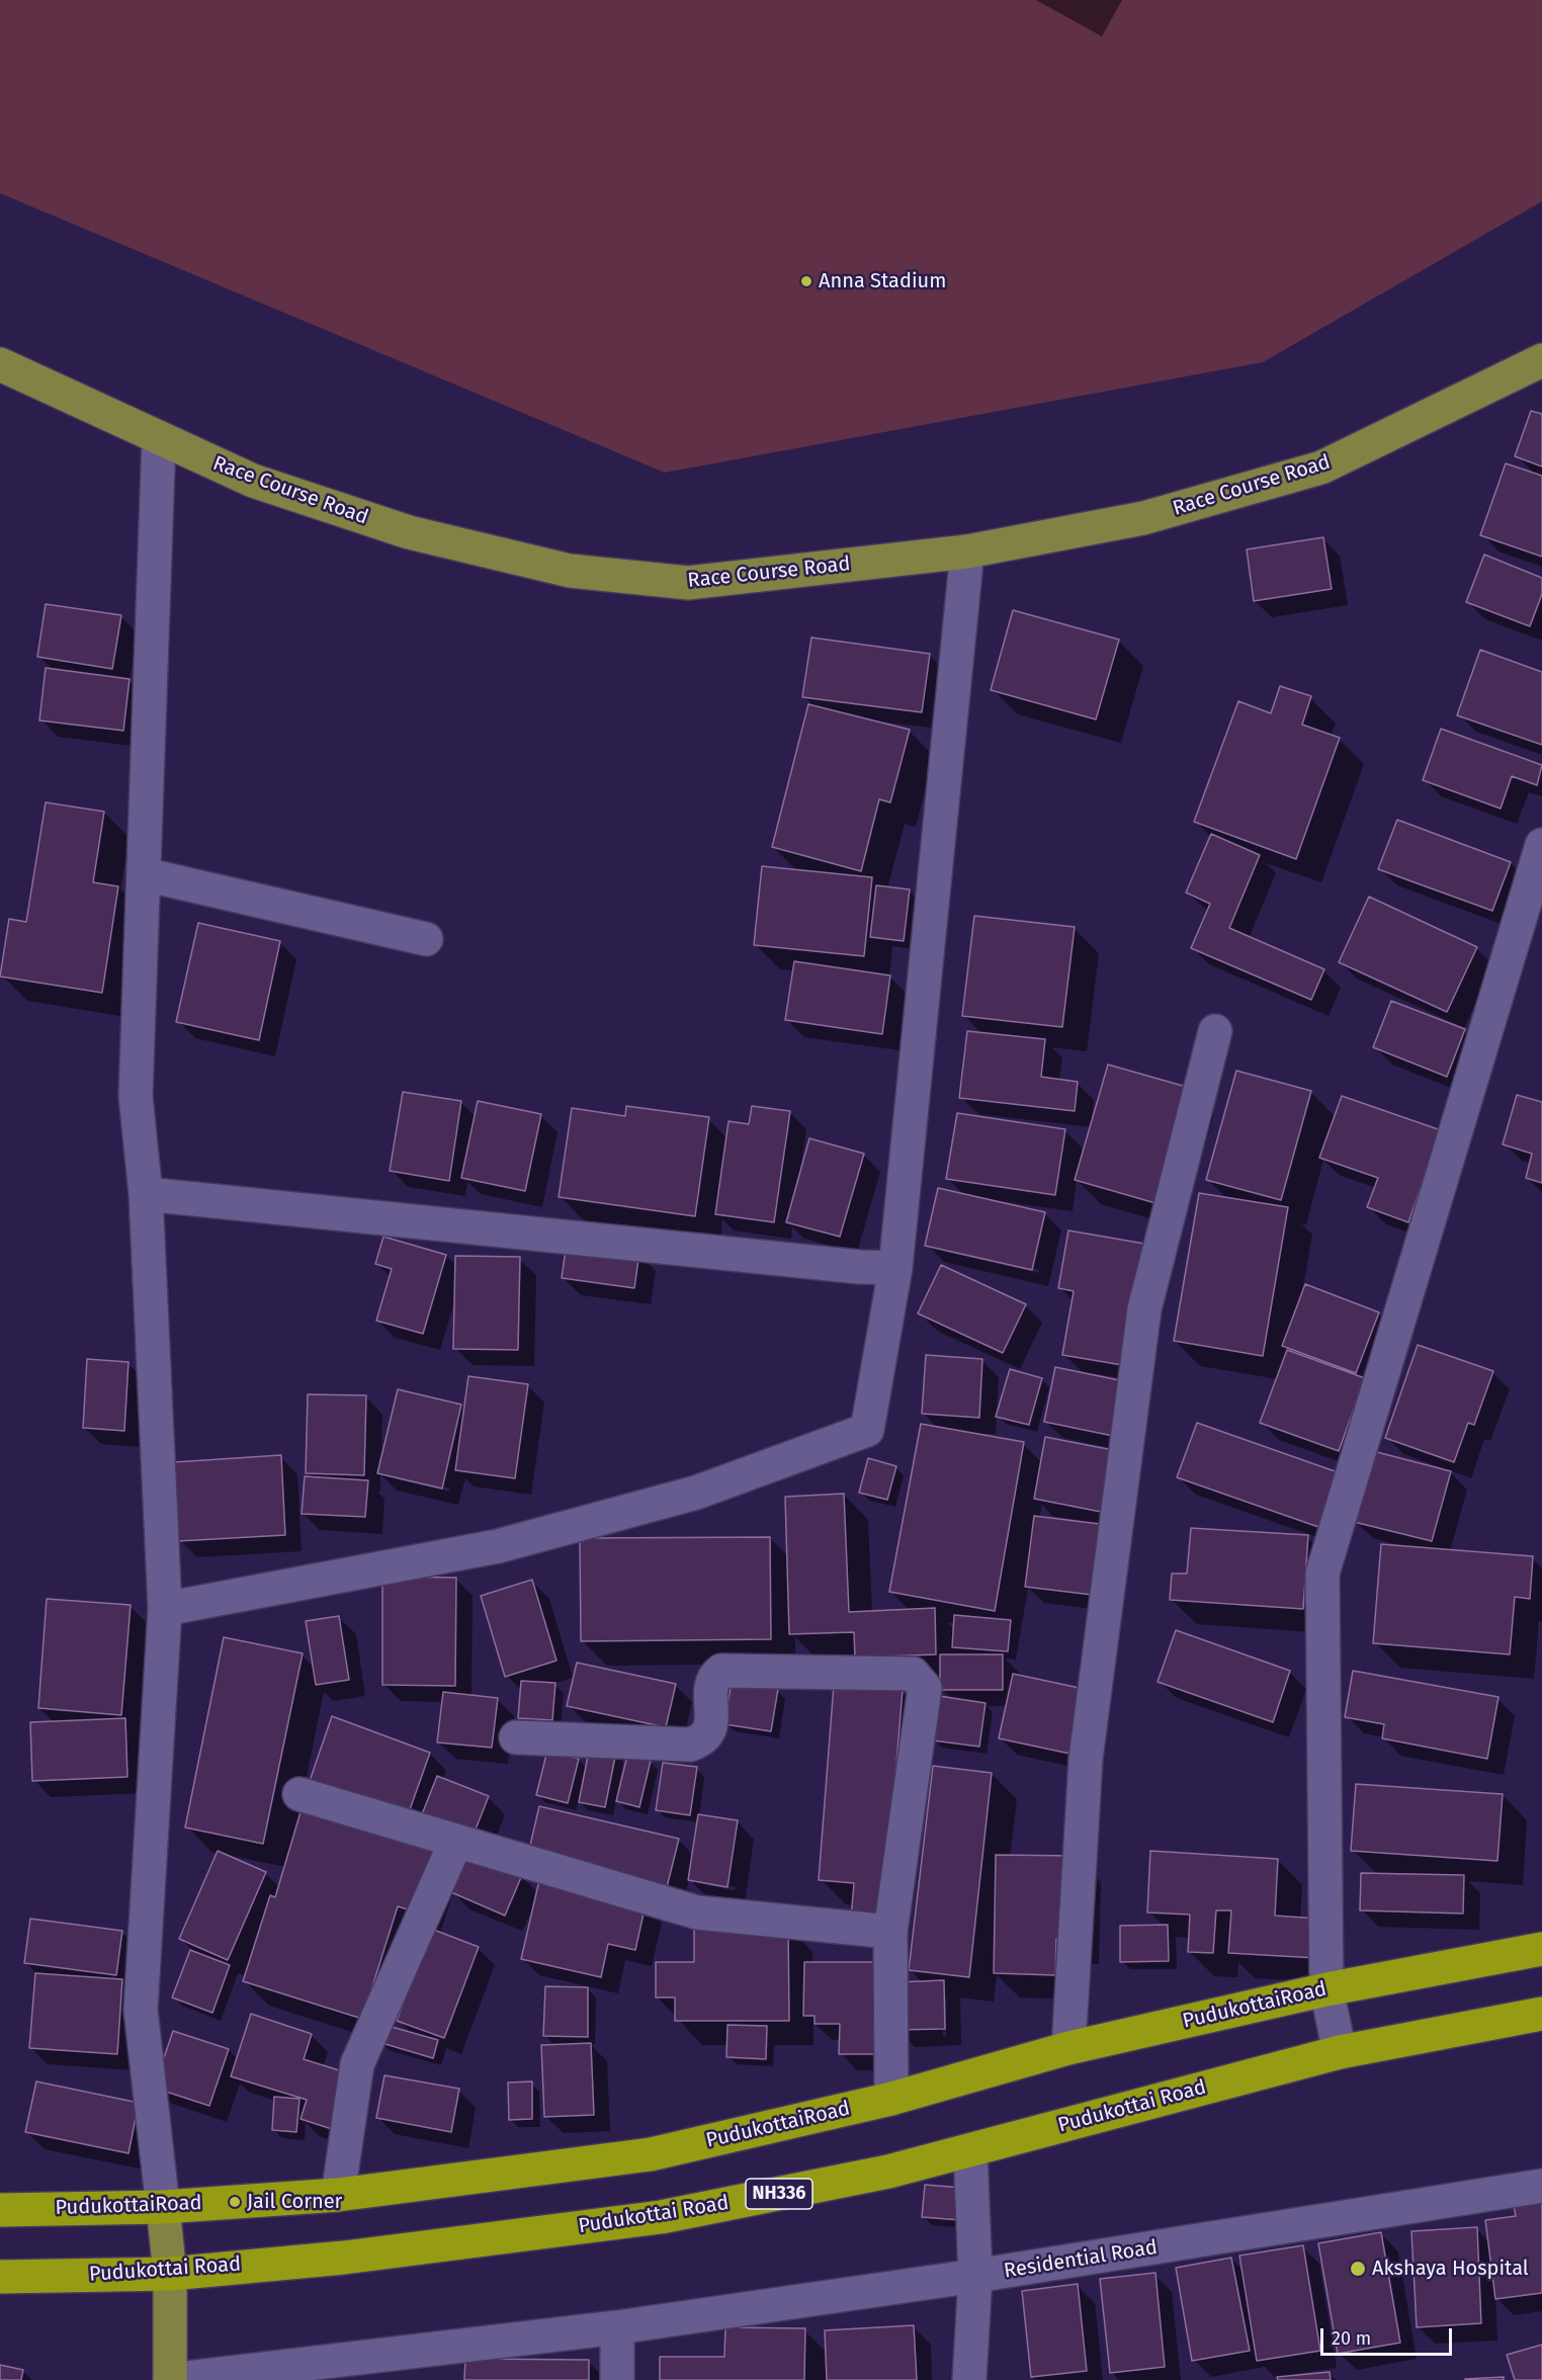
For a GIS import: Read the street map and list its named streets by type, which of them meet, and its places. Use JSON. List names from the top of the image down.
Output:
{
  "streets": {
    "highway": ["PudukottaiRoad", "Pudukottai Road", "NH336"],
    "main road": ["Race Course Road"],
    "street": ["Residential Road"]
  },
  "places": ["Anna Stadium", "Jail Corner", "Akshaya Hospital"],
  "scale_bar": "20 m"
}
